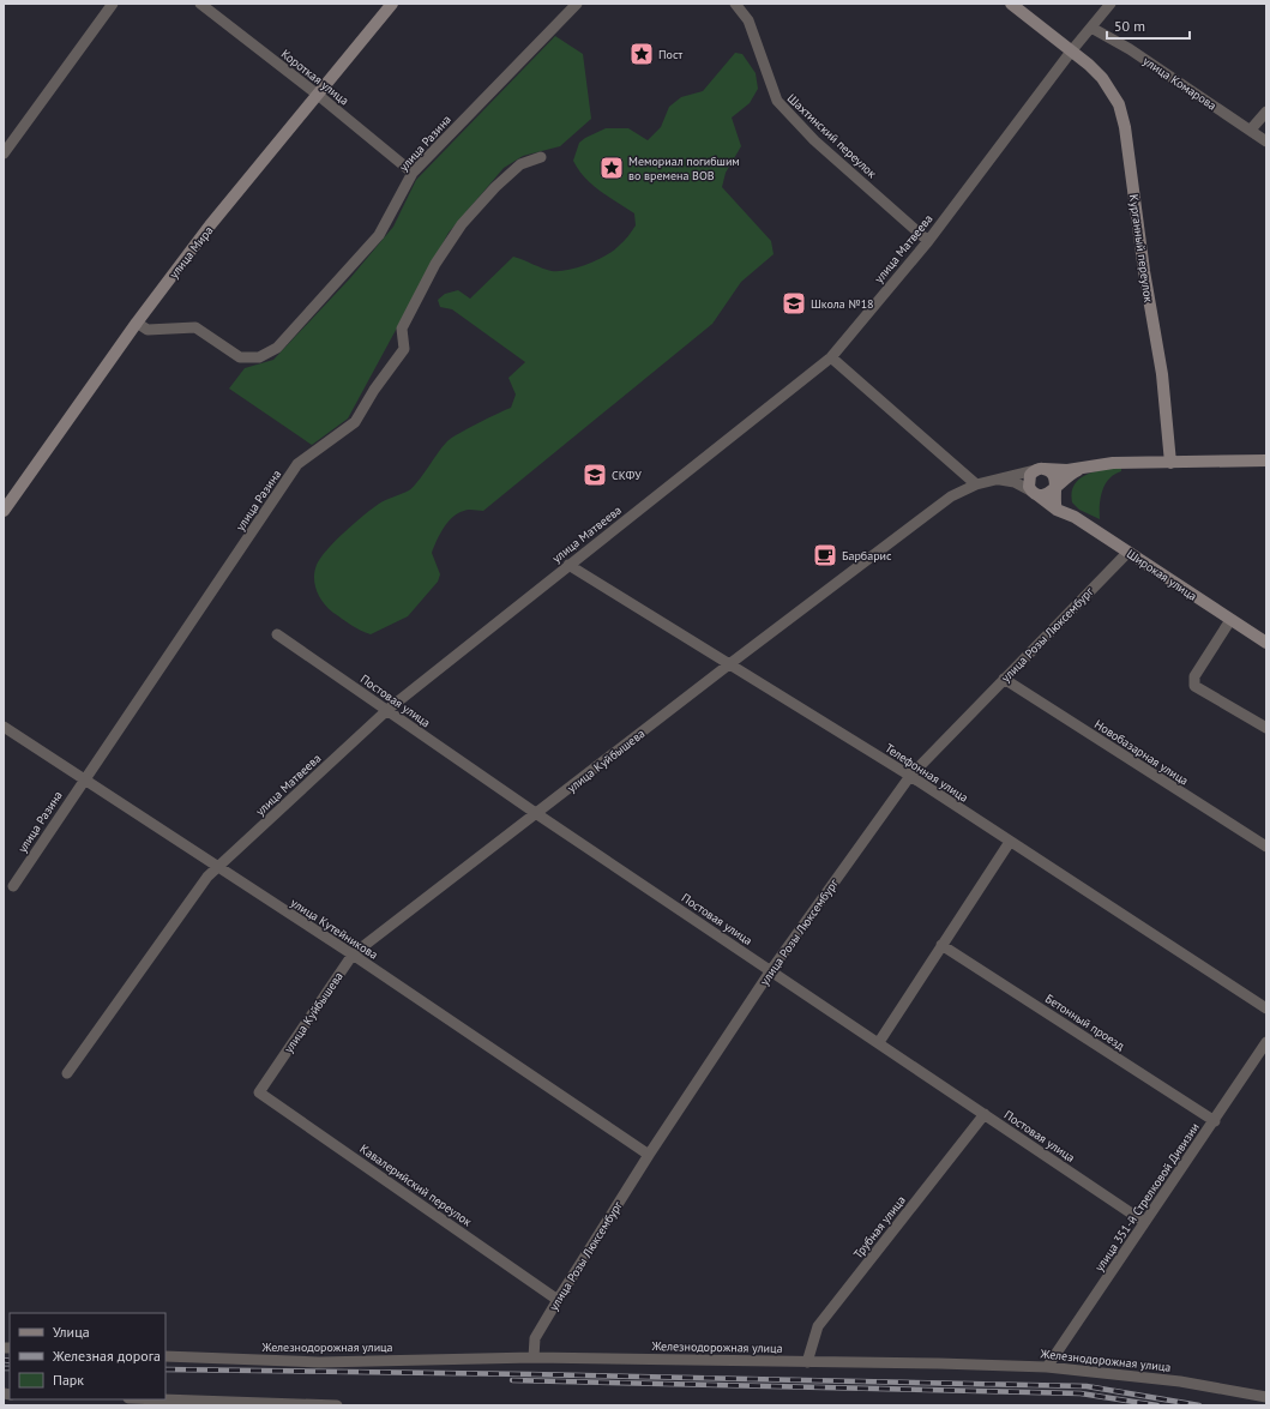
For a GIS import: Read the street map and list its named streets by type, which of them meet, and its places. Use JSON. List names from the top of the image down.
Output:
{
  "streets": {
    "main road": [
      "Курганный переулок",
      "улица Мира",
      "Широкая улица",
      "улица Куйбышева"
    ],
    "street": [
      "Короткая улица",
      "улица Комарова",
      "Шахтинский переулок",
      "улица Разина",
      "улица Матвеева",
      "улица Розы Люксембург",
      "Постовая улица",
      "Новобазарная улица",
      "Телефонная улица",
      "улица Кутейникова",
      "Бетонный проезд",
      "Кавалерийский переулок",
      "улица 351-й Стрелковой Дивизии",
      "Трубная улица",
      "Железнодорожная улица"
    ]
  },
  "crossings": [
    ["Короткая улица", "улица Разина"],
    ["Короткая улица", "улица Мира"],
    ["улица Комарова", "улица Матвеева"],
    ["Шахтинский переулок", "улица Матвеева"],
    ["улица Разина", "улица Мира"],
    ["улица Разина", "улица Кутейникова"],
    ["улица Матвеева", "Курганный переулок"],
    ["улица Матвеева", "Постовая улица"],
    ["улица Матвеева", "Телефонная улица"],
    ["улица Матвеева", "улица Кутейникова"],
    ["Курганный переулок", "улица Куйбышева"],
    ["Широкая улица", "улица Розы Люксембург"],
    ["Широкая улица", "улица Куйбышева"],
    ["улица Розы Люксембург", "Постовая улица"],
    ["улица Розы Люксембург", "Новобазарная улица"],
    ["улица Розы Люксембург", "Телефонная улица"],
    ["улица Розы Люксембург", "улица Кутейникова"],
    ["улица Розы Люксембург", "Кавалерийский переулок"],
    ["улица Розы Люксембург", "Железнодорожная улица"],
    ["Постовая улица", "улица Куйбышева"],
    ["Постовая улица", "улица 351-й Стрелковой Дивизии"],
    ["Постовая улица", "Трубная улица"],
    ["улица Куйбышева", "Телефонная улица"],
    ["улица Куйбышева", "улица Кутейникова"],
    ["улица Куйбышева", "Кавалерийский переулок"],
    ["Бетонный проезд", "улица 351-й Стрелковой Дивизии"],
    ["улица 351-й Стрелковой Дивизии", "Железнодорожная улица"],
    ["Трубная улица", "Железнодорожная улица"]
  ],
  "places": {
    "place": ["Пост", "Мемориал погибшим во времена ВОВ"],
    "school or university": ["Школа №18", "СКФУ"],
    "cafe": ["Барбарис"]
  },
  "legend": ["Улица", "Железная дорога", "Парк"],
  "scale_bar": "50 m"
}
